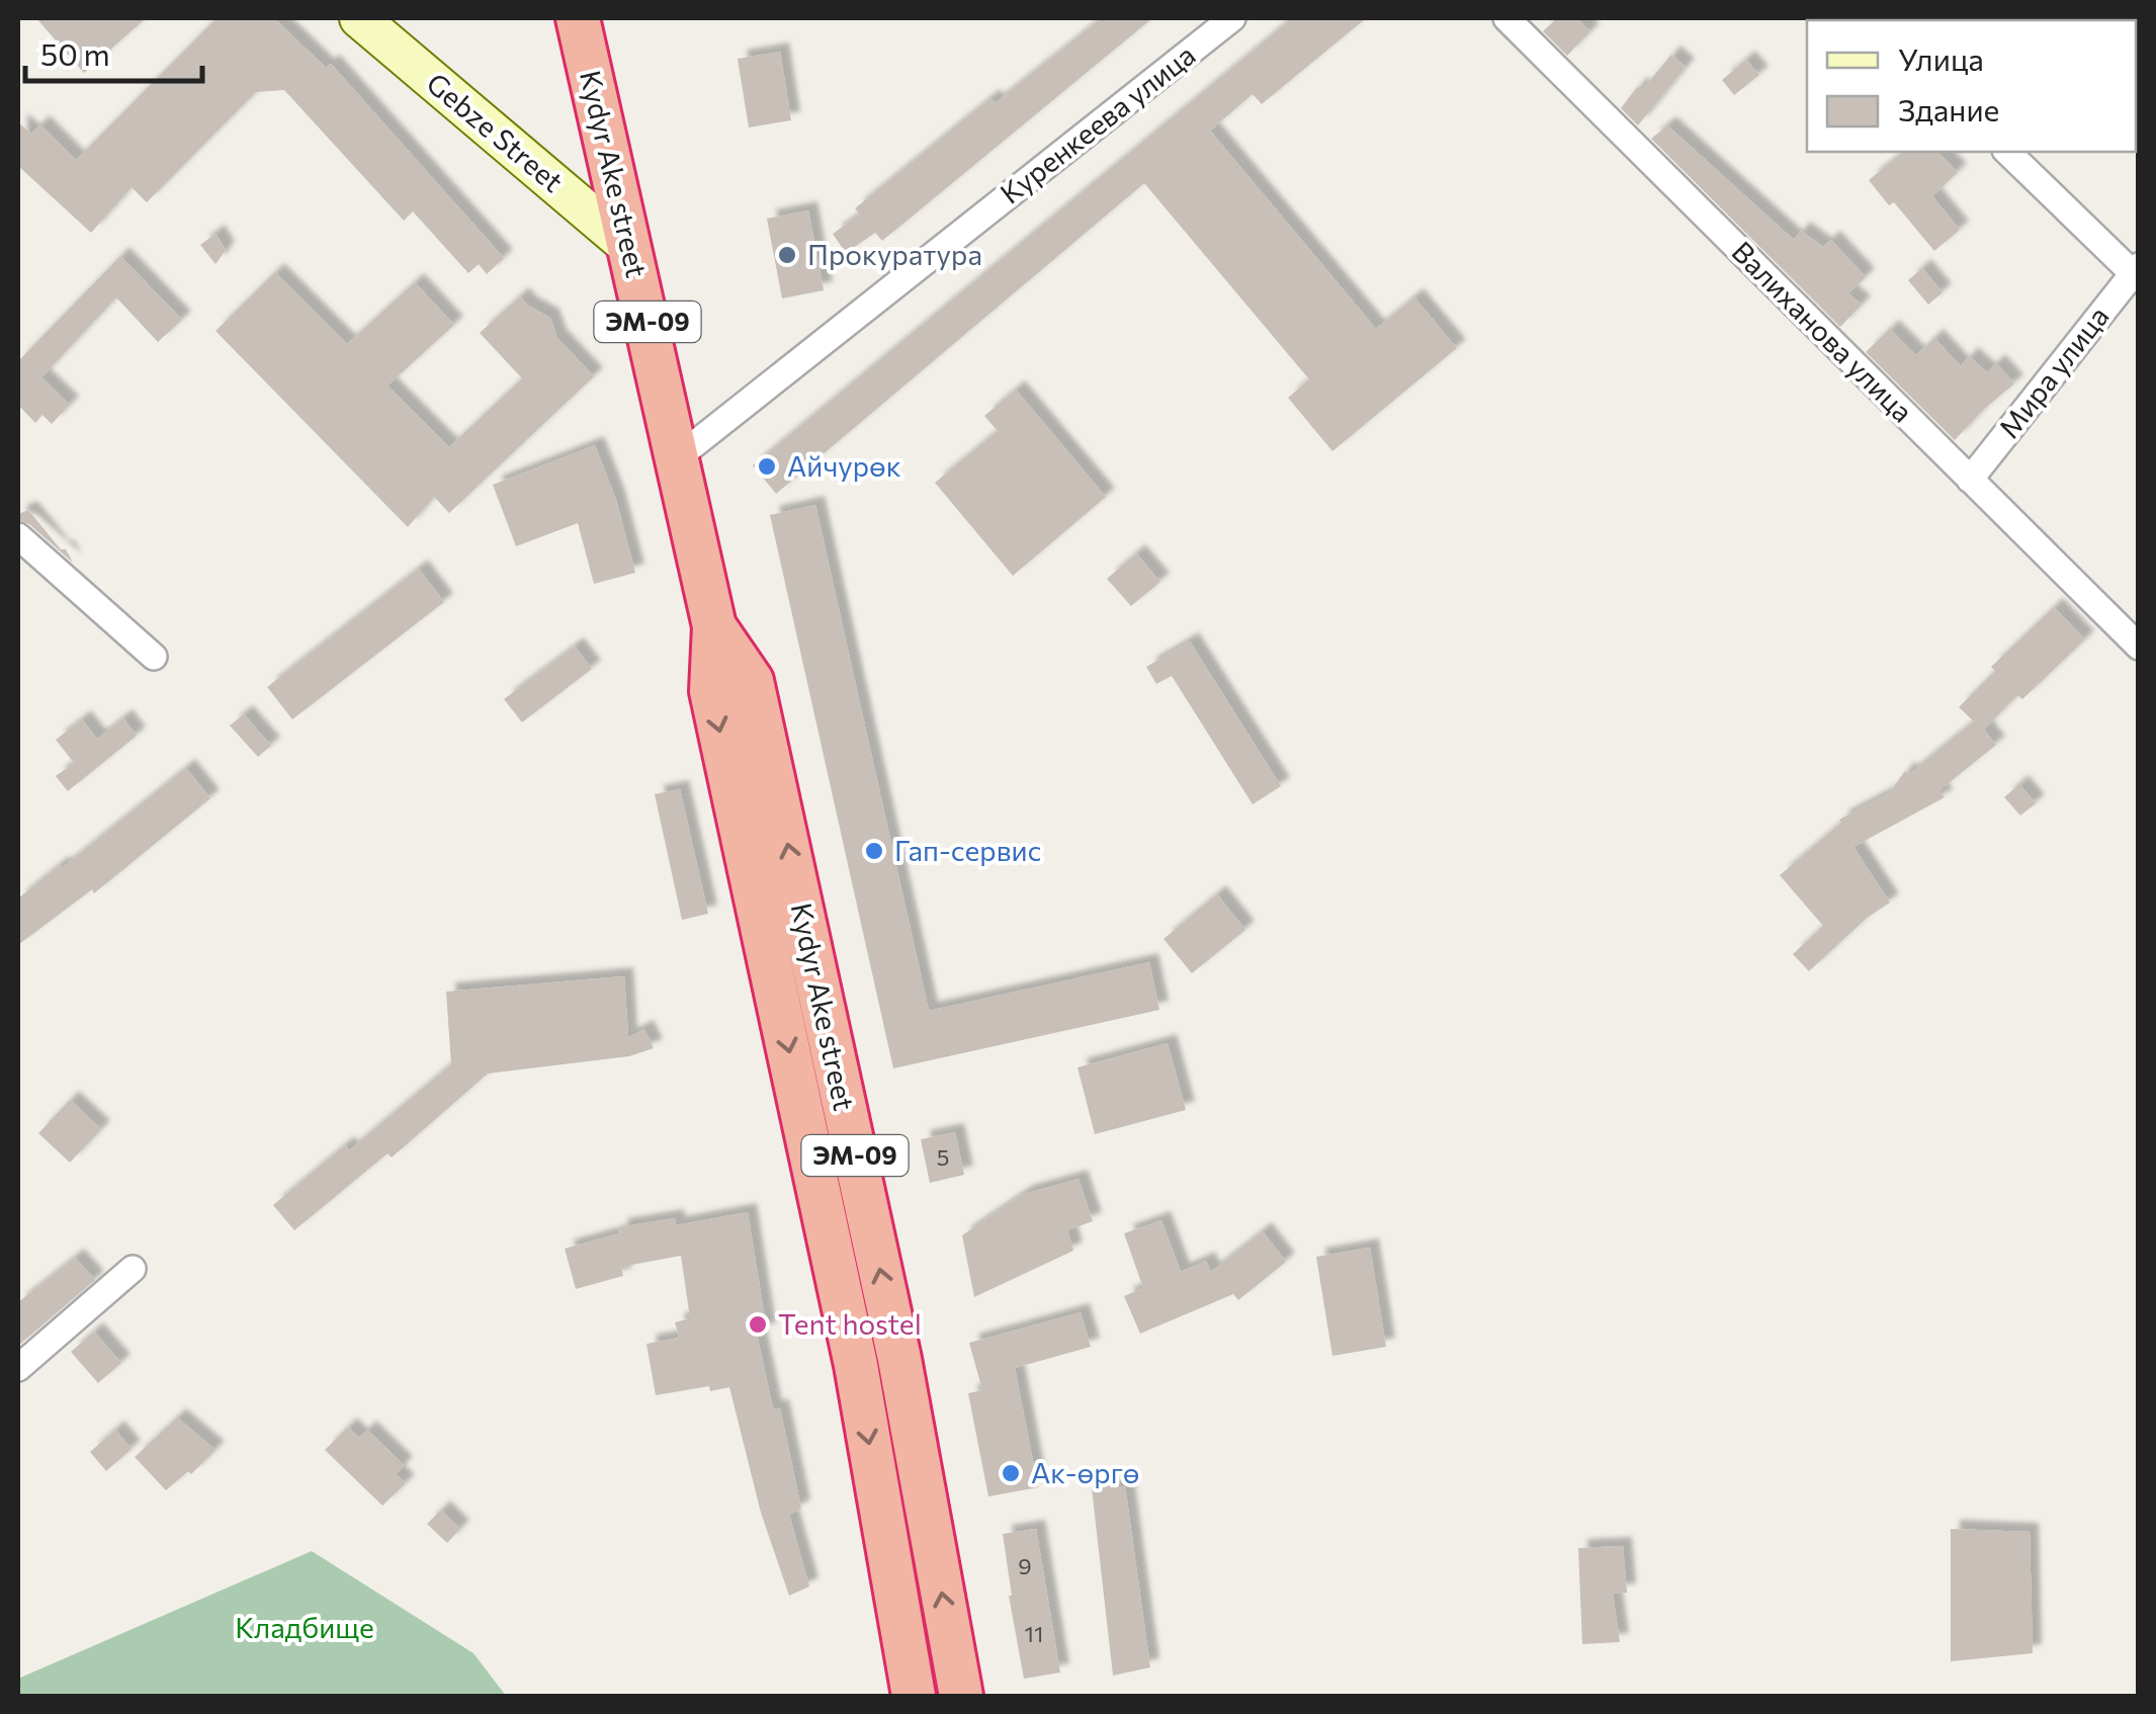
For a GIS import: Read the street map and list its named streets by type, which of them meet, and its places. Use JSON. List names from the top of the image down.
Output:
{
  "streets": {
    "highway": ["Kydyr Ake street", "ЭМ-09"],
    "main road": ["Gebze Street"],
    "street": ["Куренкеева улица", "Валиханова улица", "Мира улица"]
  },
  "crossings": [
    ["Куренкеева улица", "Kydyr Ake street"],
    ["Gebze Street", "Kydyr Ake street"],
    ["Валиханова улица", "Мира улица"]
  ],
  "parks": ["Кладбище"],
  "places": [
    "Прокуратура",
    "Айчурөк",
    "Гап-сервис",
    "Tent hostel",
    "Ак-өргө"
  ],
  "house_numbers": ["5", "9", "11"],
  "legend": ["Улица", "Здание"],
  "scale_bar": "50 m"
}
